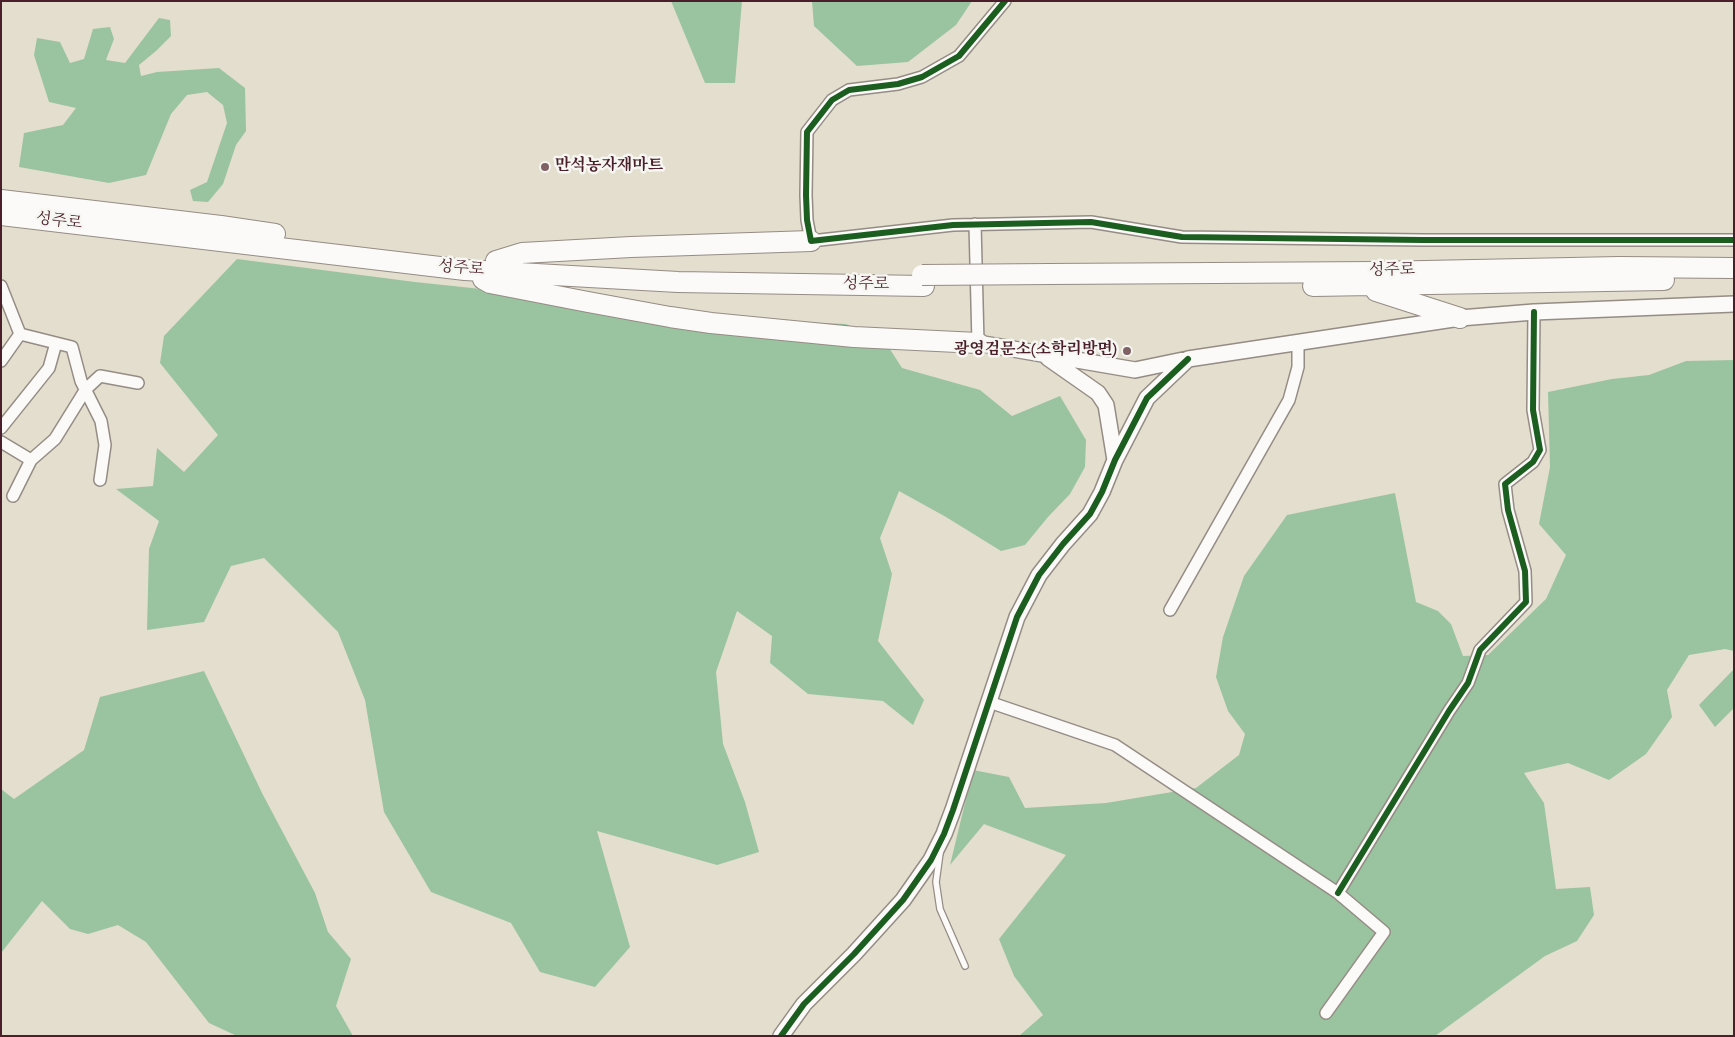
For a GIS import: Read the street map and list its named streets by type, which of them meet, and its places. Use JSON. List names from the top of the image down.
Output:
{
  "streets": {
    "highway": ["성주로"]
  },
  "places": ["만석농자재마트", "광영검문소(소학리방면)"]
}
